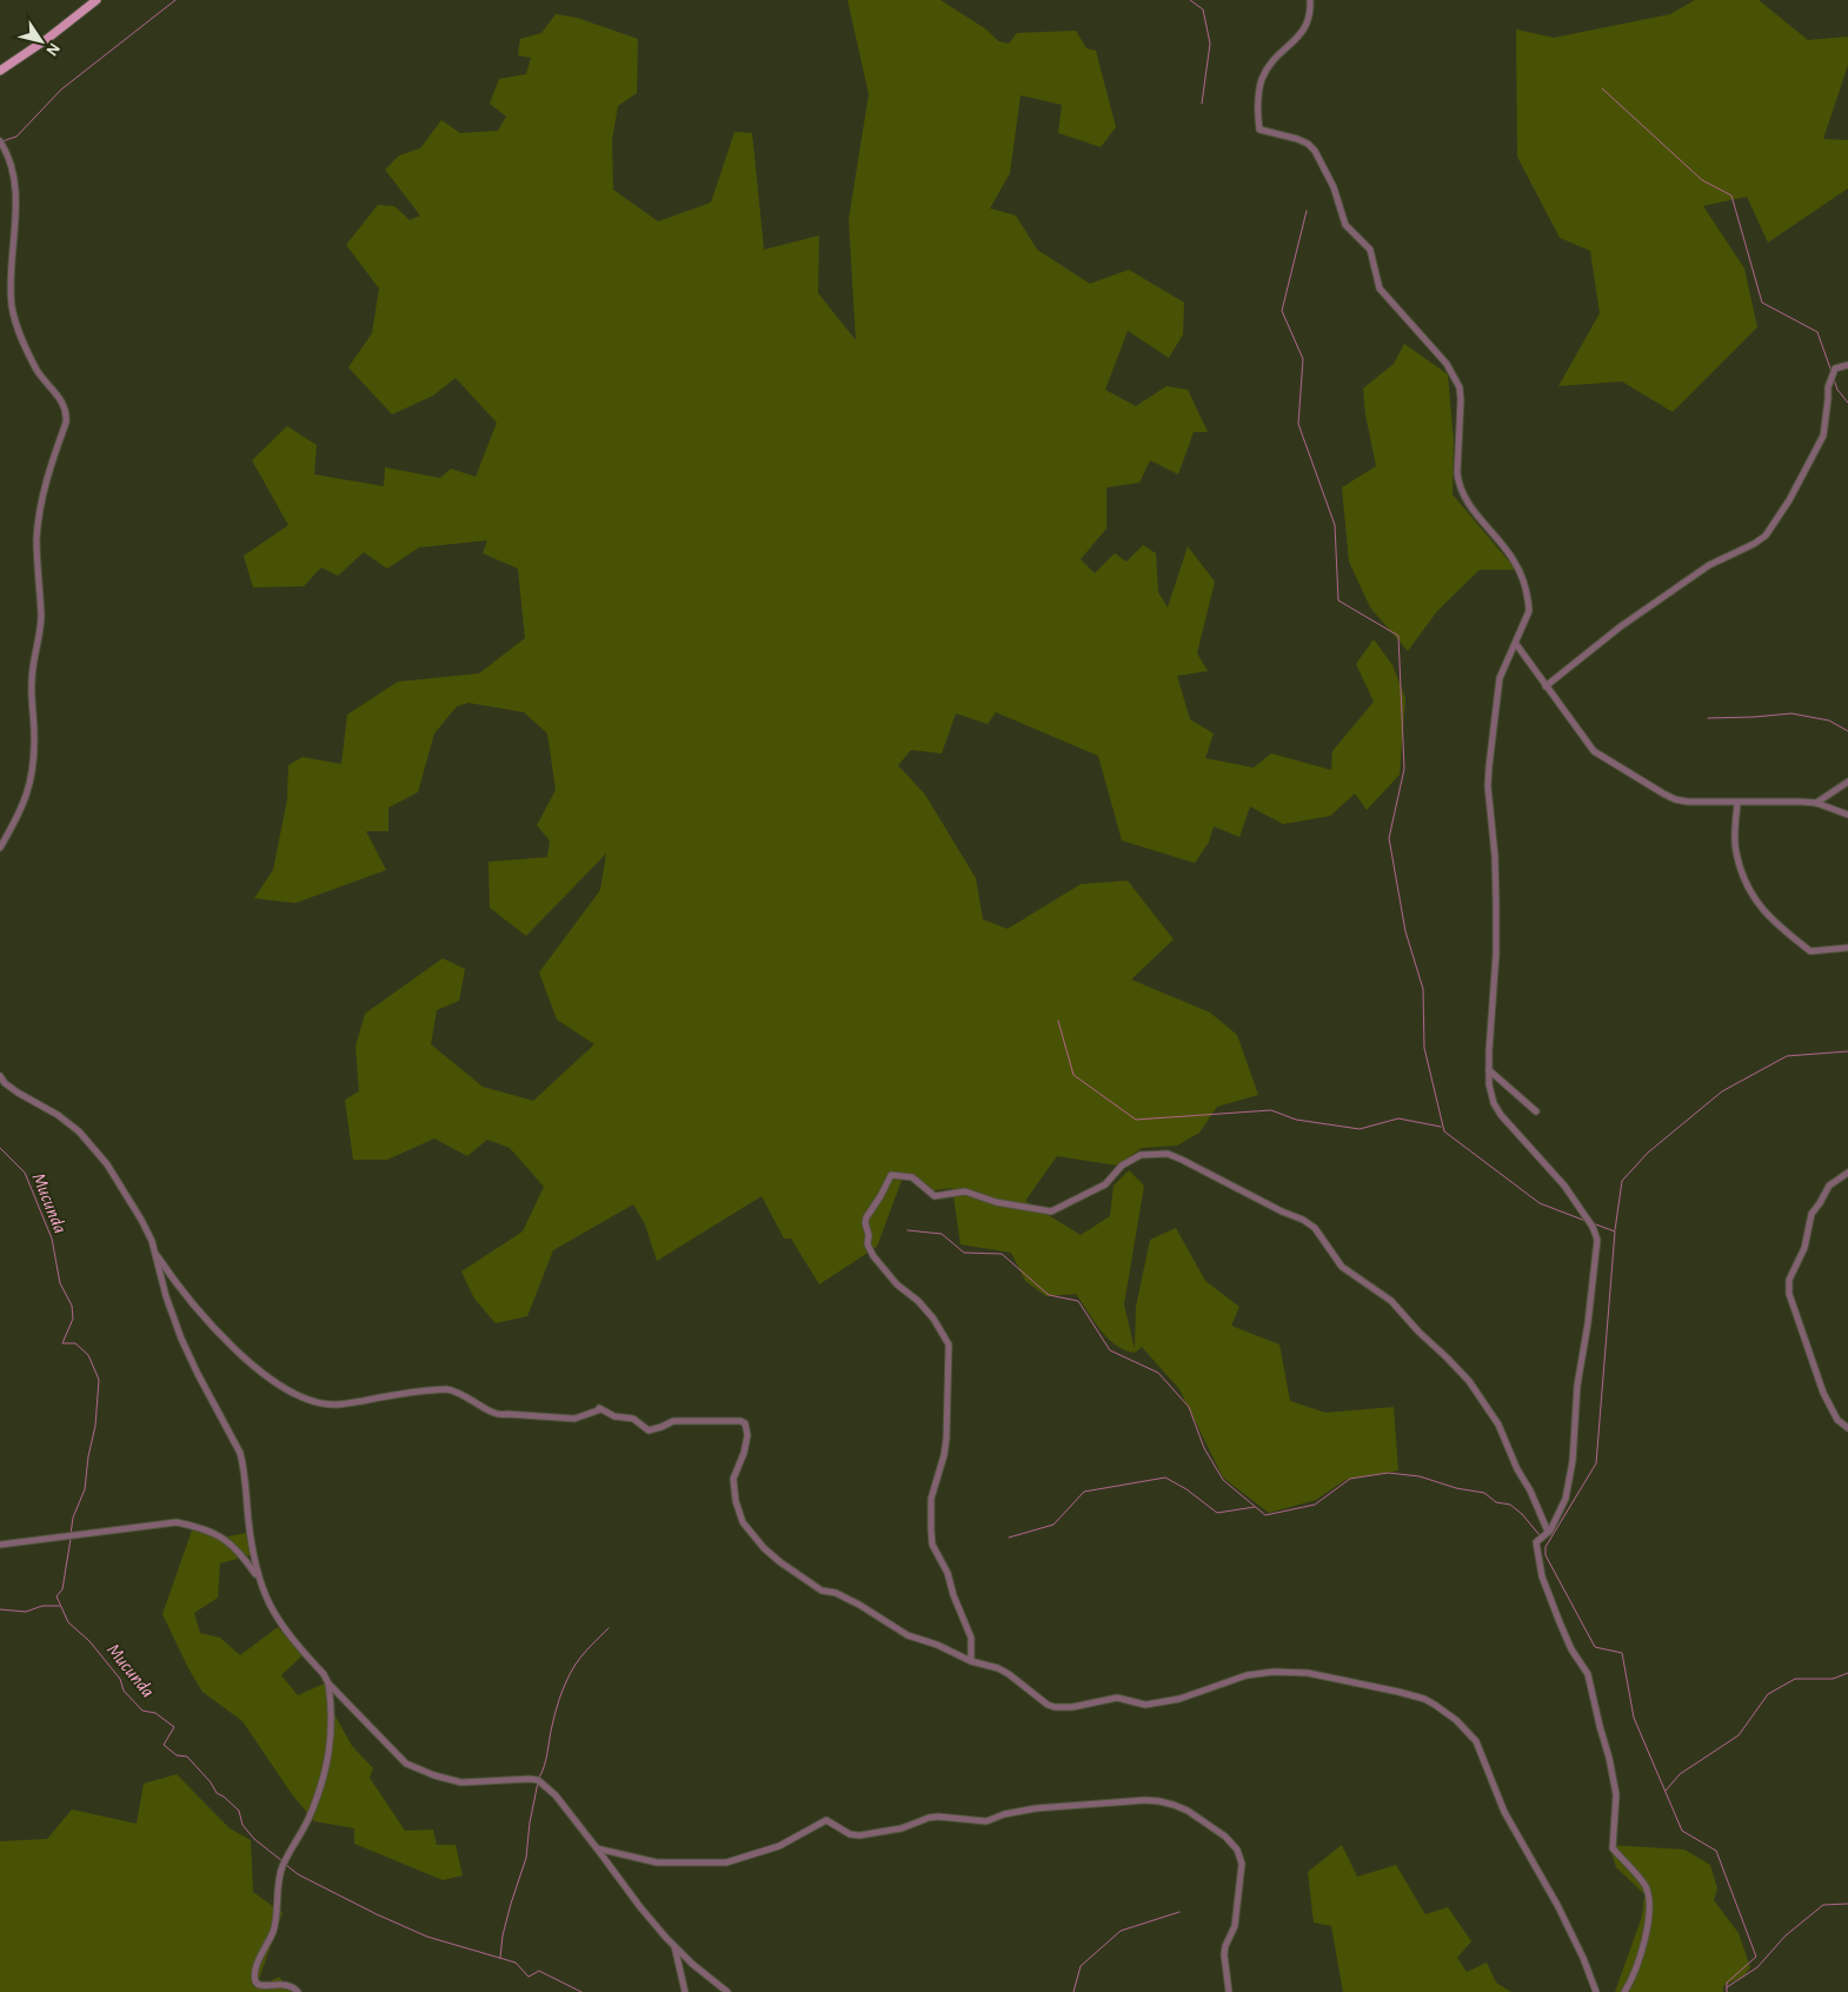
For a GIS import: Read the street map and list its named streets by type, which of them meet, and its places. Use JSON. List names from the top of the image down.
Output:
{
  "water": ["Mucunda"],
  "north": "bottom right"
}
